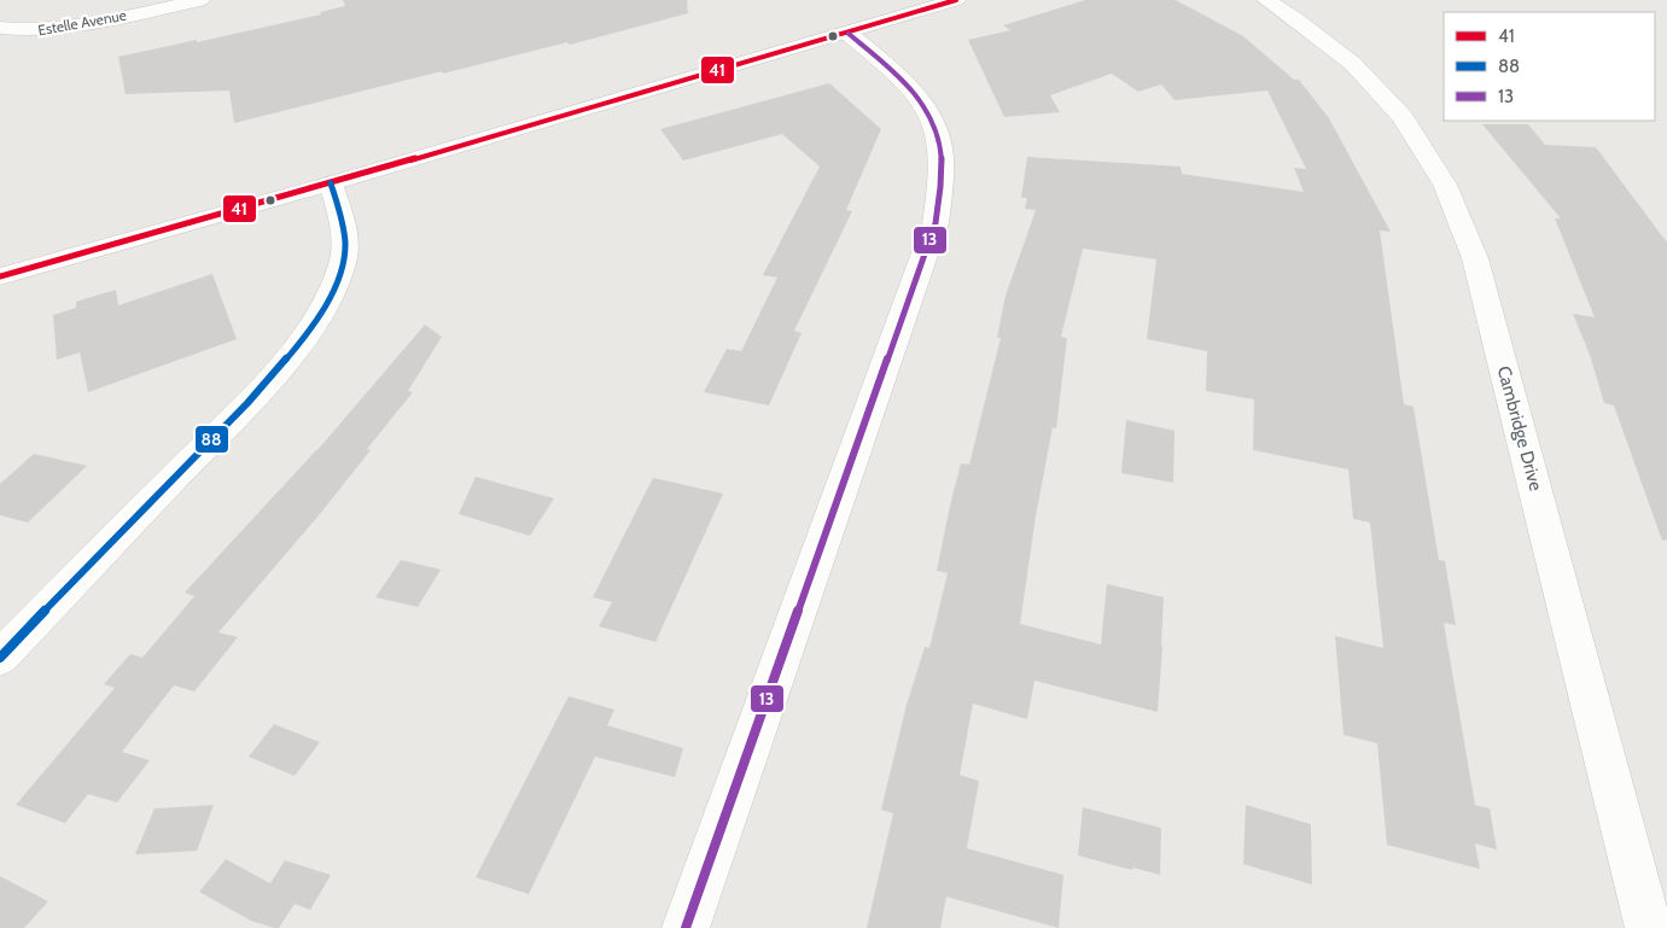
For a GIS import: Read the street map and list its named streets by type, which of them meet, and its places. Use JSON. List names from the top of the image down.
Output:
{
  "streets": {
    "street": ["Estelle Avenue", "Cambridge Drive"]
  },
  "lines": ["transit line 41", "transit line 13", "transit line 88"],
  "legend": ["41", "88", "13"]
}
